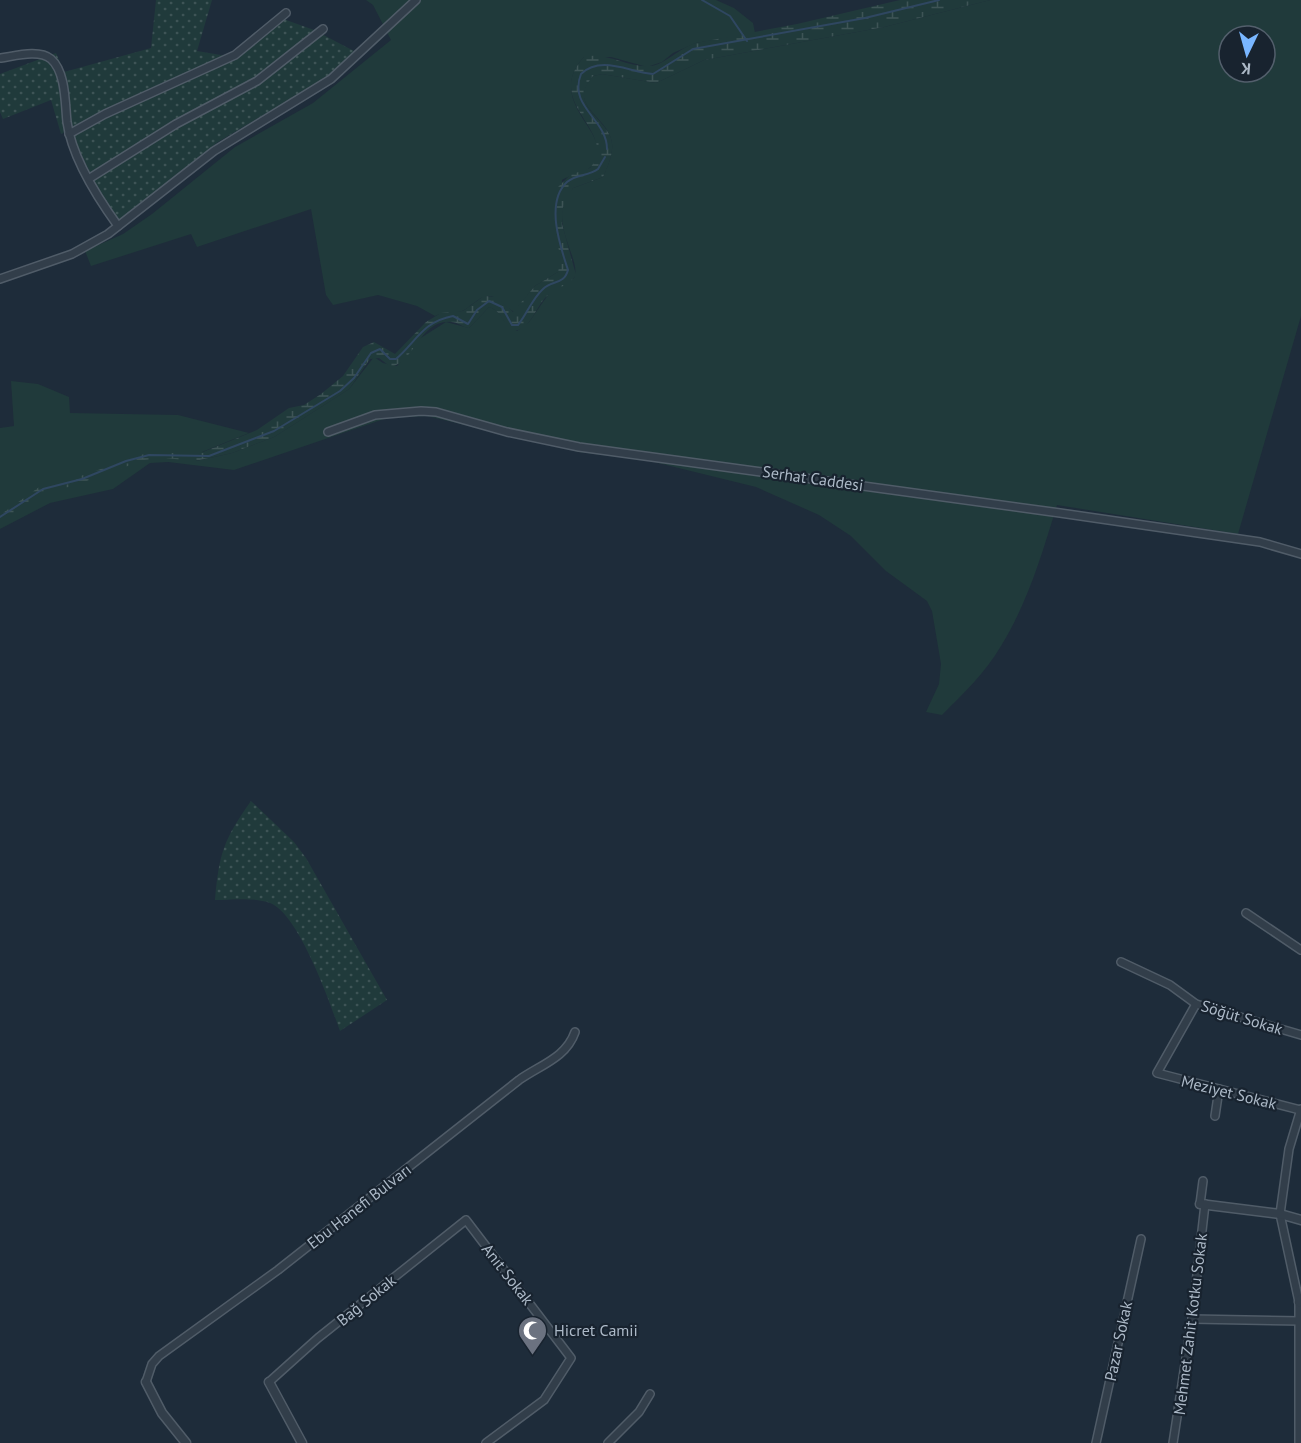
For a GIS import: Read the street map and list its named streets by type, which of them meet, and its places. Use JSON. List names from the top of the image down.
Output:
{
  "streets": {
    "street": [
      "Serhat Caddesi",
      "Söğüt Sokak",
      "Meziyet Sokak",
      "Ebu Hanefi Bulvarı",
      "Anıt Sokak",
      "Bağ Sokak",
      "Mehmet Zahit Kotku Sokak",
      "Pazar Sokak"
    ]
  },
  "crossings": [
    ["Söğüt Sokak", "Meziyet Sokak"],
    ["Anıt Sokak", "Bağ Sokak"]
  ],
  "places": {
    "mosque": ["Hicret Camii"]
  },
  "north": "bottom"
}
